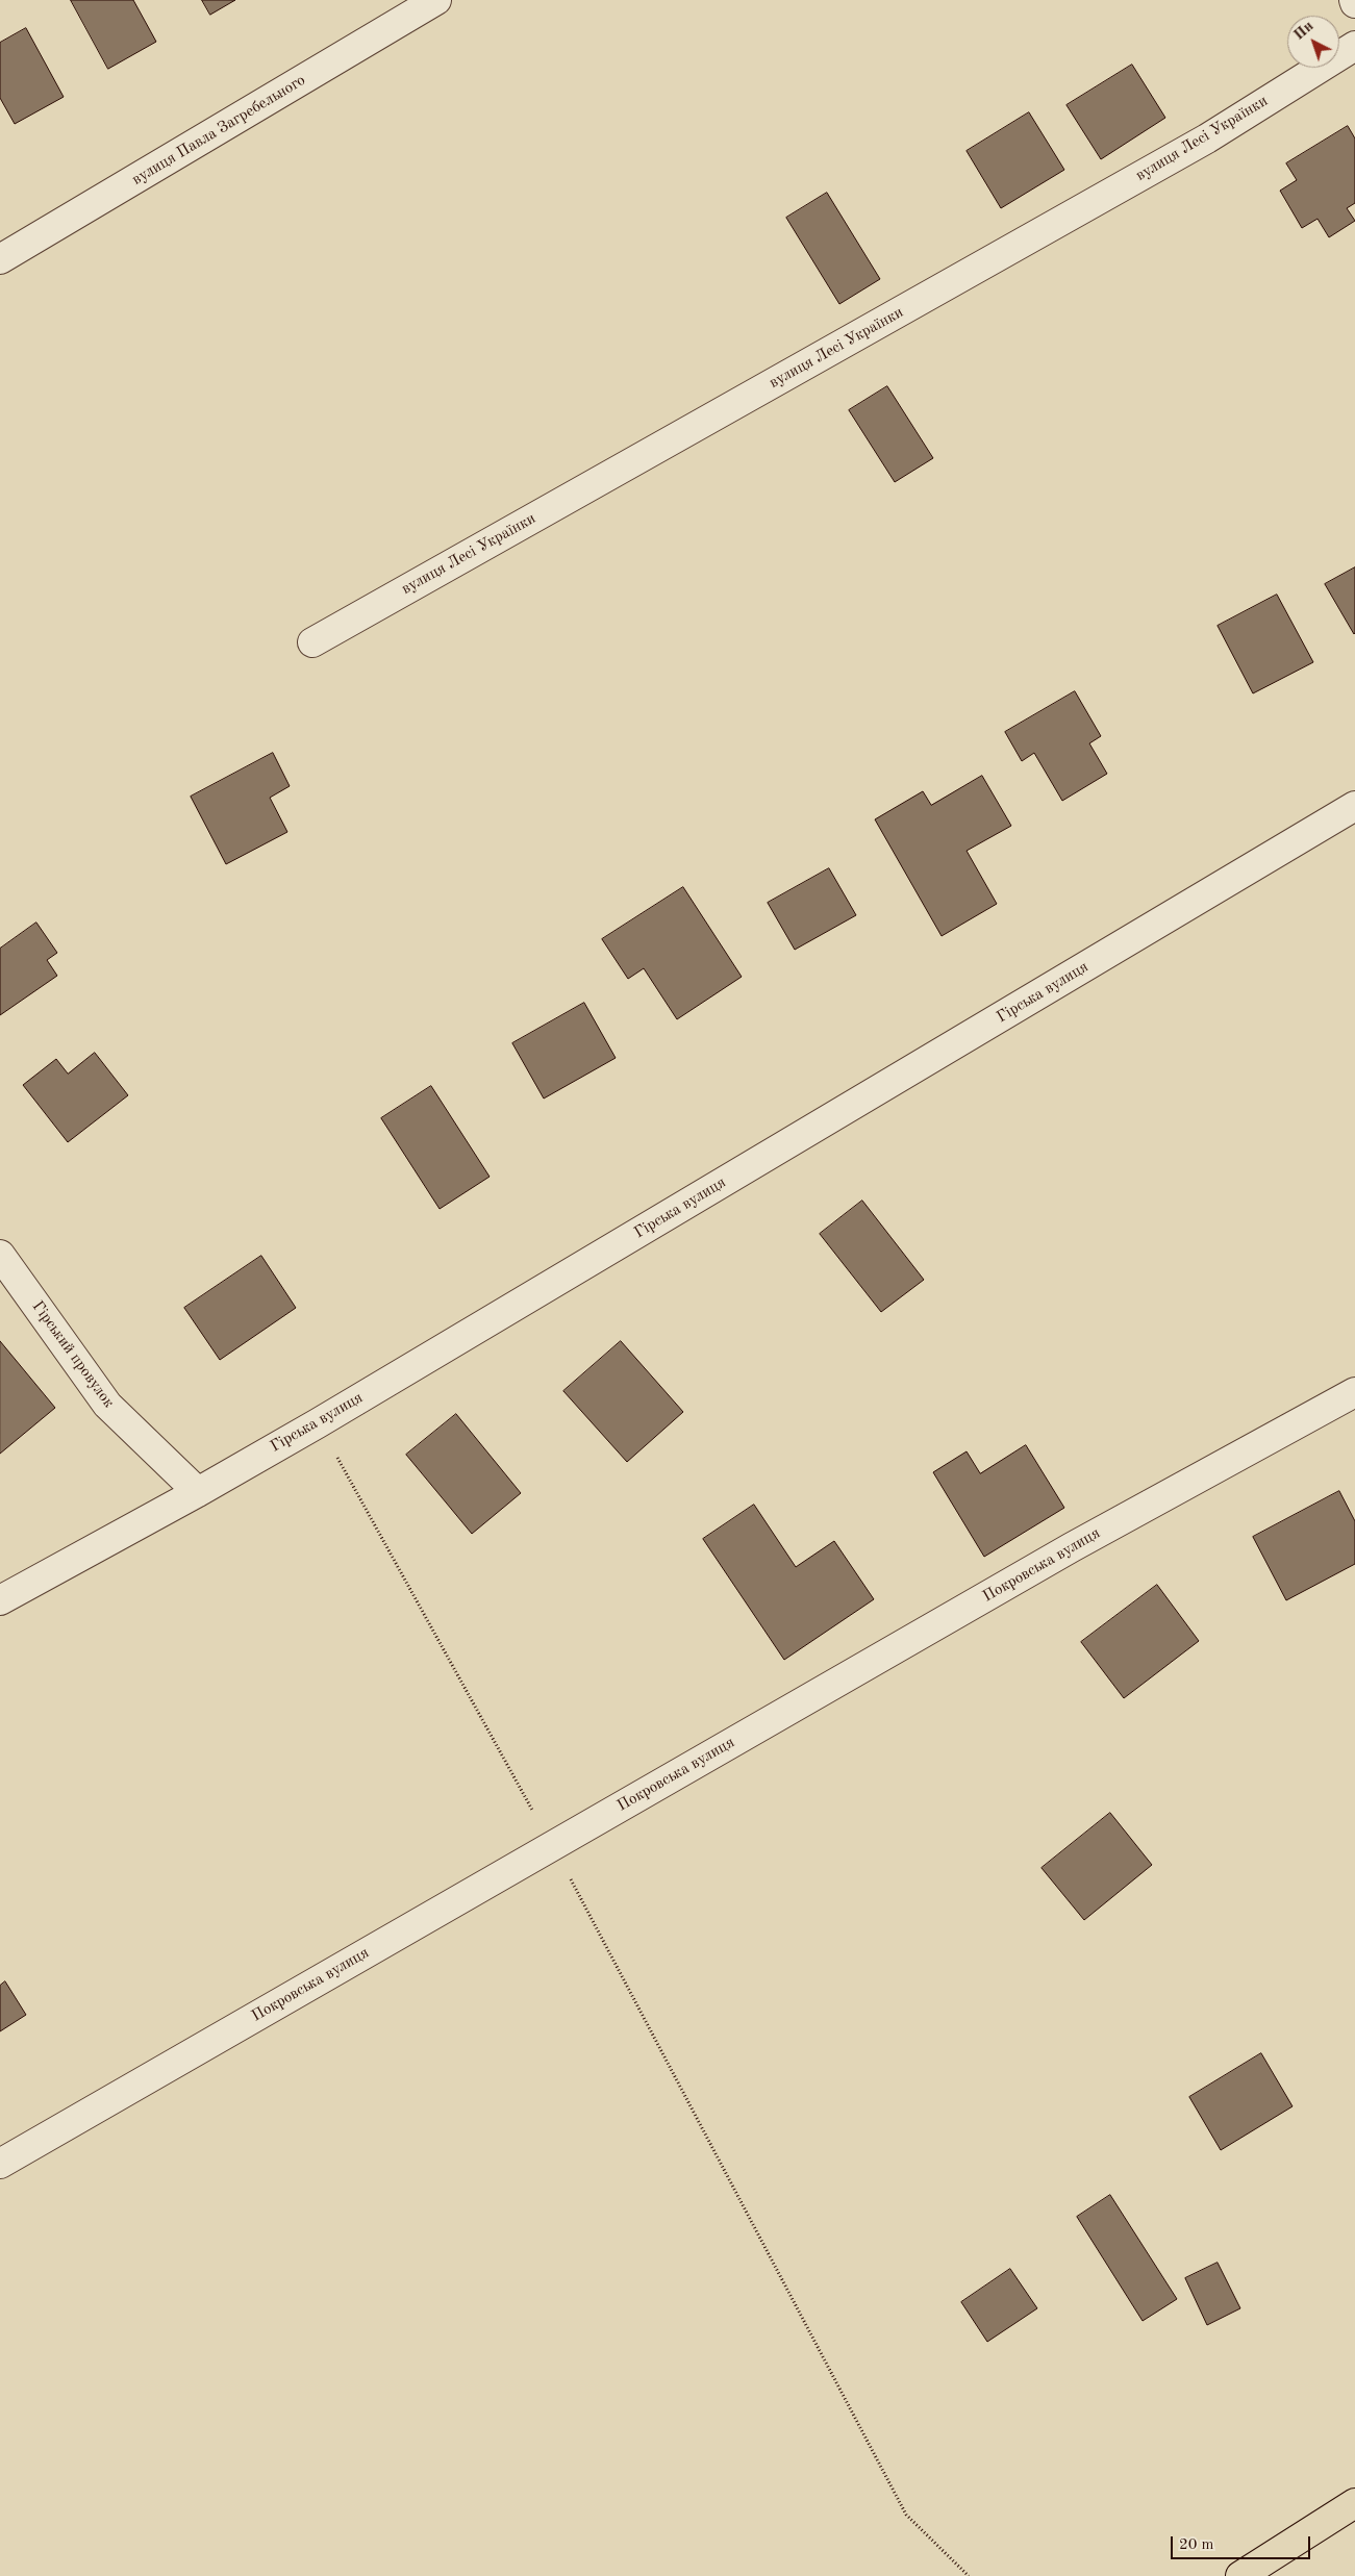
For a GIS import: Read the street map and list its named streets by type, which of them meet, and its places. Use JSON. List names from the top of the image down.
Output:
{
  "streets": {
    "street": [
      "вулиця Павла Загребельного",
      "вулиця Лесі Українки",
      "Гірська вулиця",
      "Гірський провулок",
      "Покровська вулиця"
    ]
  },
  "crossings": [
    ["Гірська вулиця", "Гірський провулок"]
  ],
  "scale_bar": "20 m",
  "north": "top left"
}
